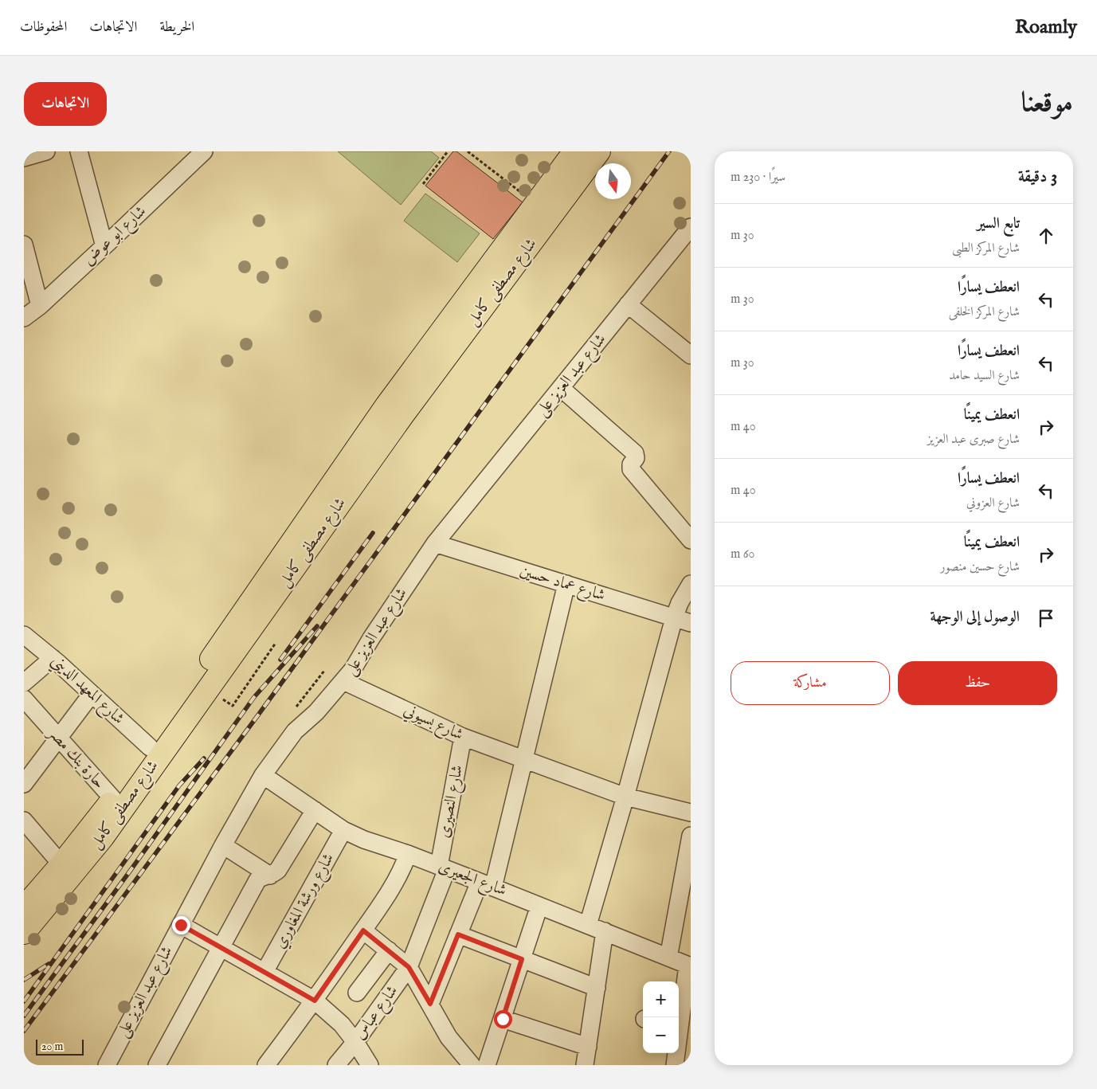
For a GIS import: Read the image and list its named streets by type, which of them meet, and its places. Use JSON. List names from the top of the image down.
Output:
{
  "streets": {
    "main road": ["شارع مصطفى كامل"],
    "street": [
      "شارع ابو عوض",
      "شارع عبد العزيز على",
      "شارع عماد حسين",
      "شارع المعهد الديني",
      "شارع بسيوني",
      "حارة بنك مصر",
      "شارع النصيرى",
      "شارع الجعيرى",
      "شارع ورشة المغاوري",
      "شارع عباس"
    ]
  },
  "crossings": [
    ["شارع مصطفى كامل", "شارع المعهد الديني"],
    ["شارع مصطفى كامل", "حارة بنك مصر"],
    ["شارع عبد العزيز على", "شارع عماد حسين"],
    ["شارع عبد العزيز على", "شارع بسيوني"],
    ["شارع عبد العزيز على", "شارع الجعيرى"],
    ["شارع بسيوني", "شارع النصيرى"],
    ["شارع النصيرى", "شارع الجعيرى"],
    ["شارع النصيرى", "شارع عباس"],
    ["شارع الجعيرى", "شارع ورشة المغاوري"],
    ["شارع الجعيرى", "شارع عباس"]
  ],
  "scale_bar": "20 m",
  "north": "bottom",
  "page": {
    "header": "Roamly",
    "nav": ["الخريطة", "الاتجاهات", "المحفوظات"],
    "title": "موقعنا",
    "buttons": [
      "الاتجاهات",
      ["حفظ", "مشاركة"]
    ],
    "heading": ["3 دقيقة", "سيرًا · 230 m"],
    "list": [
      ["تابع السير", "شارع المركز الطبى", "30 m"],
      ["انعطف يسارًا", "شارع المركز الخلفى", "30 m"],
      ["انعطف يسارًا", "شارع السيد حامد", "30 m"],
      ["انعطف يمينًا", "شارع صبرى عبد العزيز", "40 m"],
      ["انعطف يسارًا", "شارع العزوني", "40 m"],
      ["انعطف يمينًا", "شارع حسين منصور", "60 m"],
      "الوصول إلى الوجهة"
    ],
    "map_buttons": ["+", "−"],
    "scale": "20 m"
  }
}
